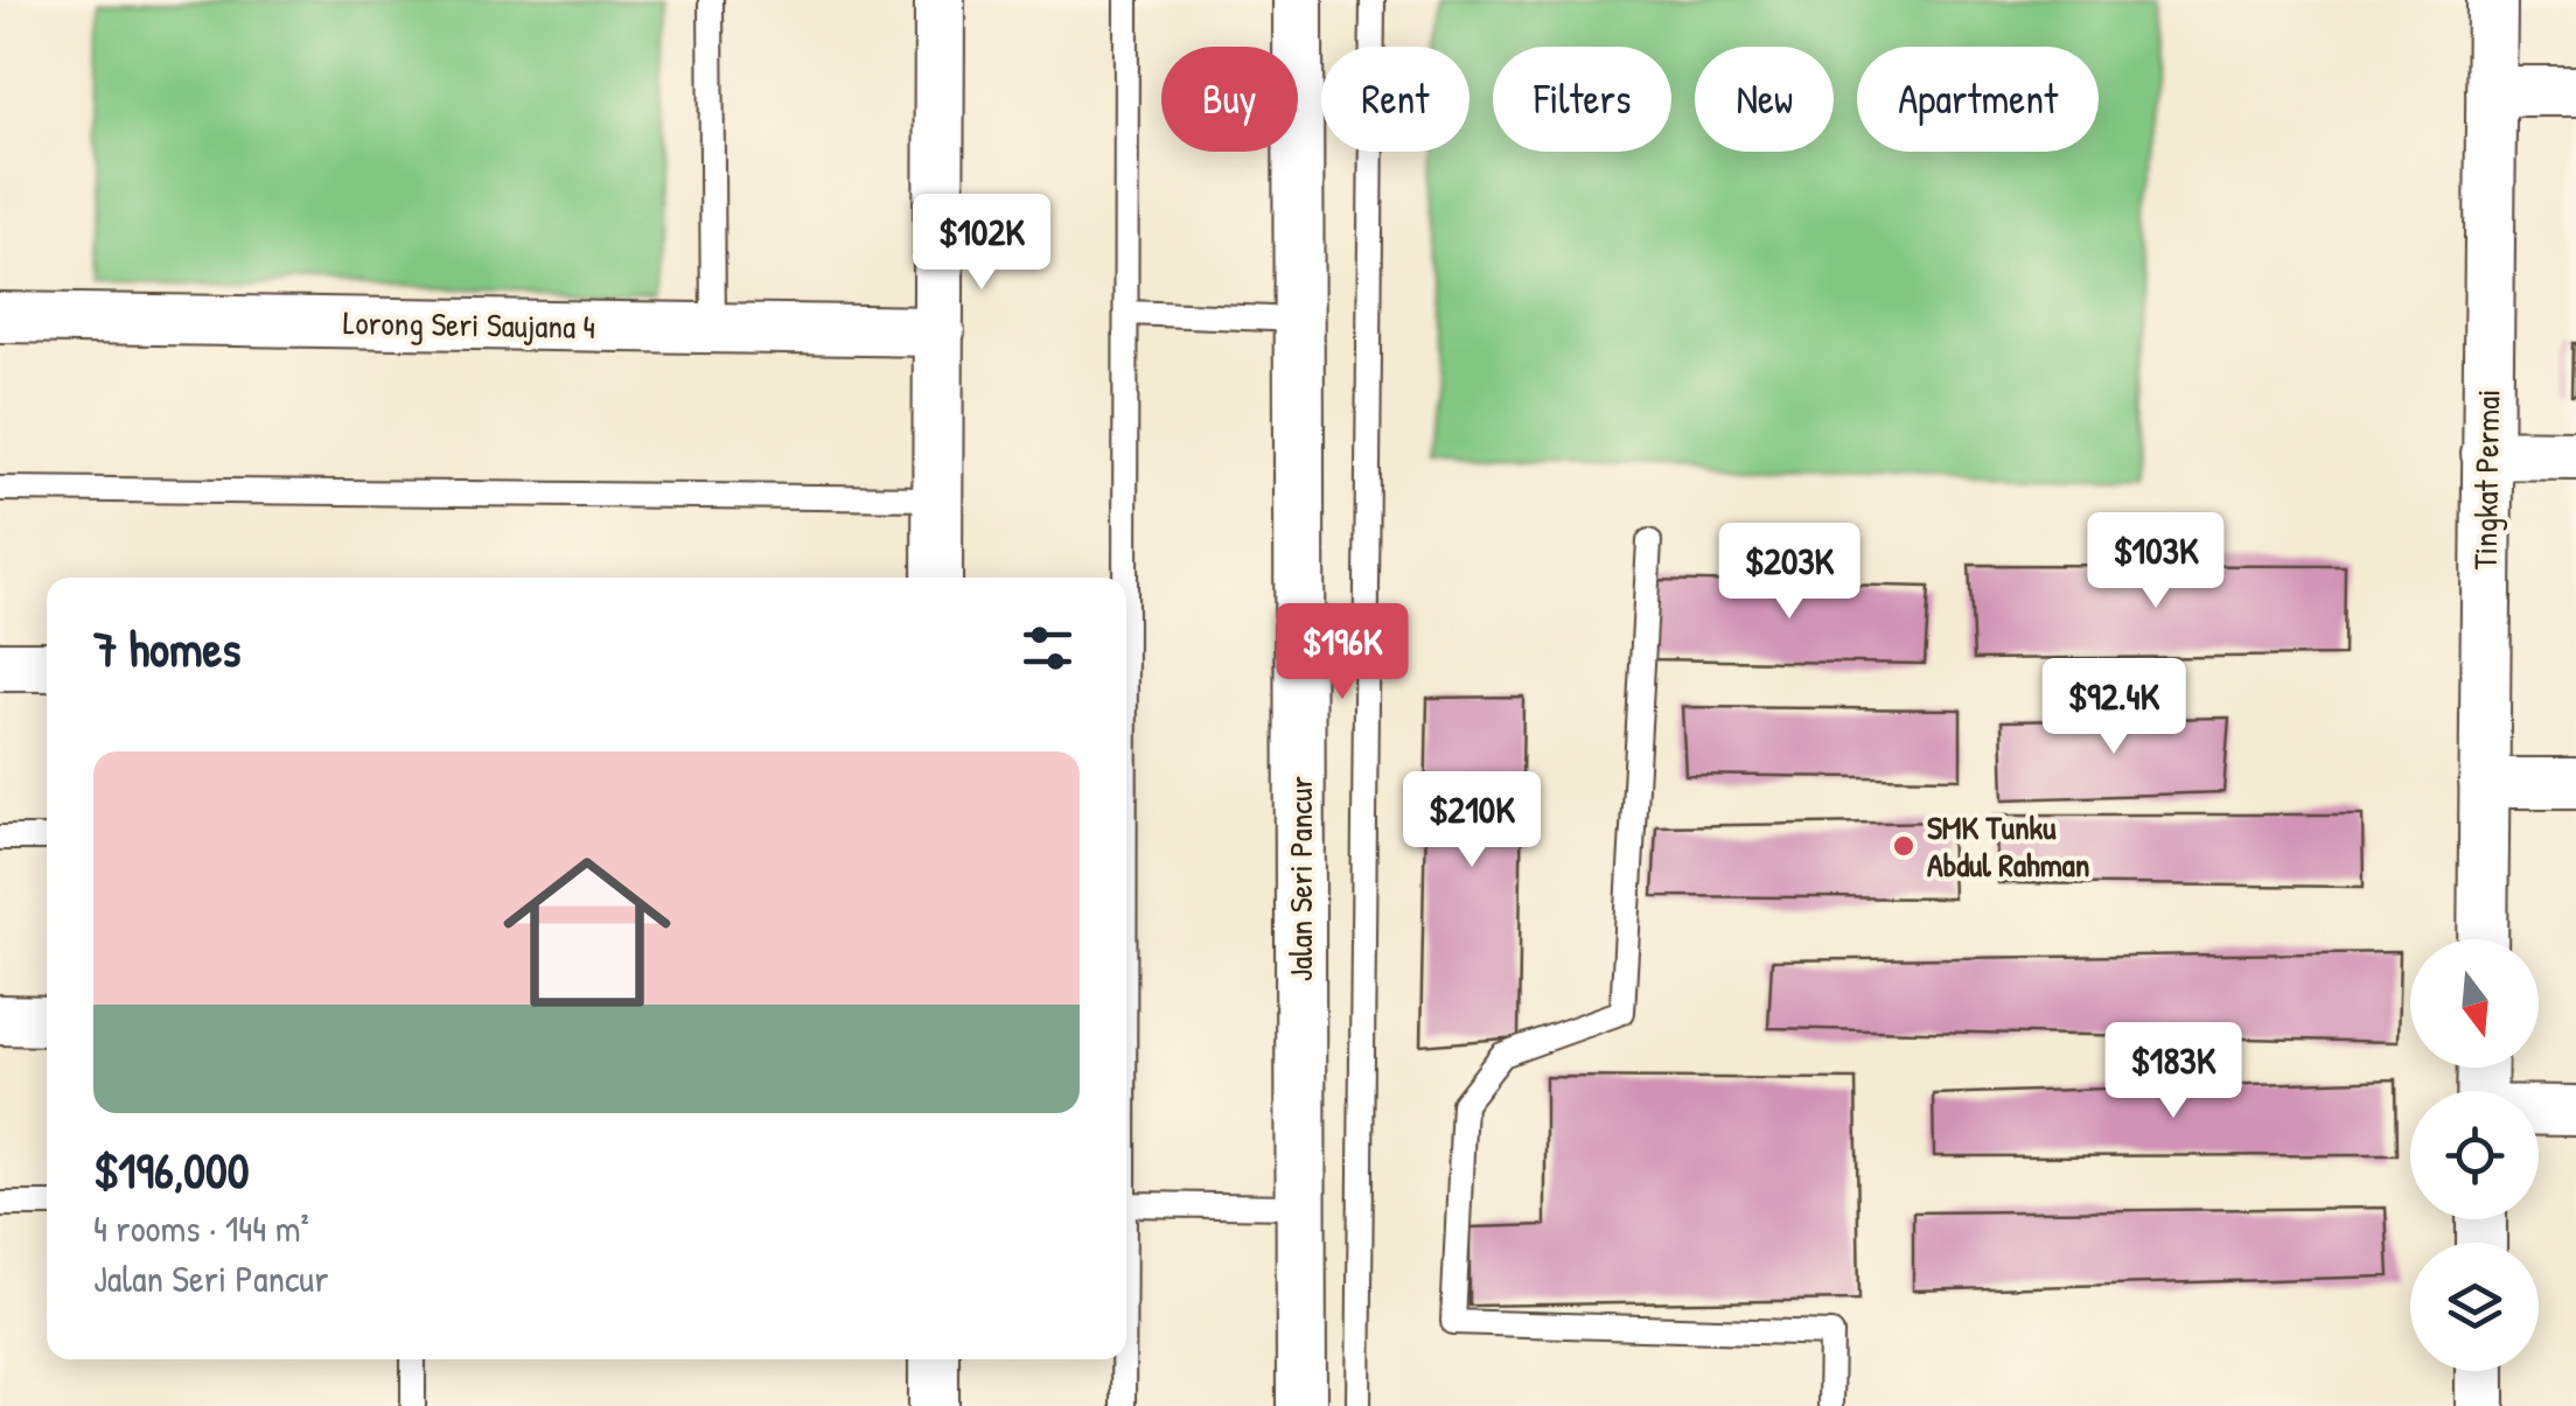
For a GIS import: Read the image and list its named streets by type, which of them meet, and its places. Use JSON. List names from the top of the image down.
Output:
{
  "streets": {
    "street": ["Lorong Seri Saujana 4", "Tingkat Permai", "Jalan Seri Pancur"]
  },
  "places": ["SMK Tunku Abdul Rahman"],
  "north": "bottom",
  "page": {
    "chip": [
      "Buy",
      "Rent",
      "Filters",
      "New",
      "Apartment"
    ],
    "price": [
      "$102K",
      "$103K",
      "$203K",
      "$196K",
      "$92.4K",
      "$210K",
      "$183K"
    ],
    "heading": "7 homes",
    "list": [
      {
        "name": "$196,000",
        "note": "4 rooms · 144 m² · Jalan Seri Pancur"
      }
    ]
  }
}
